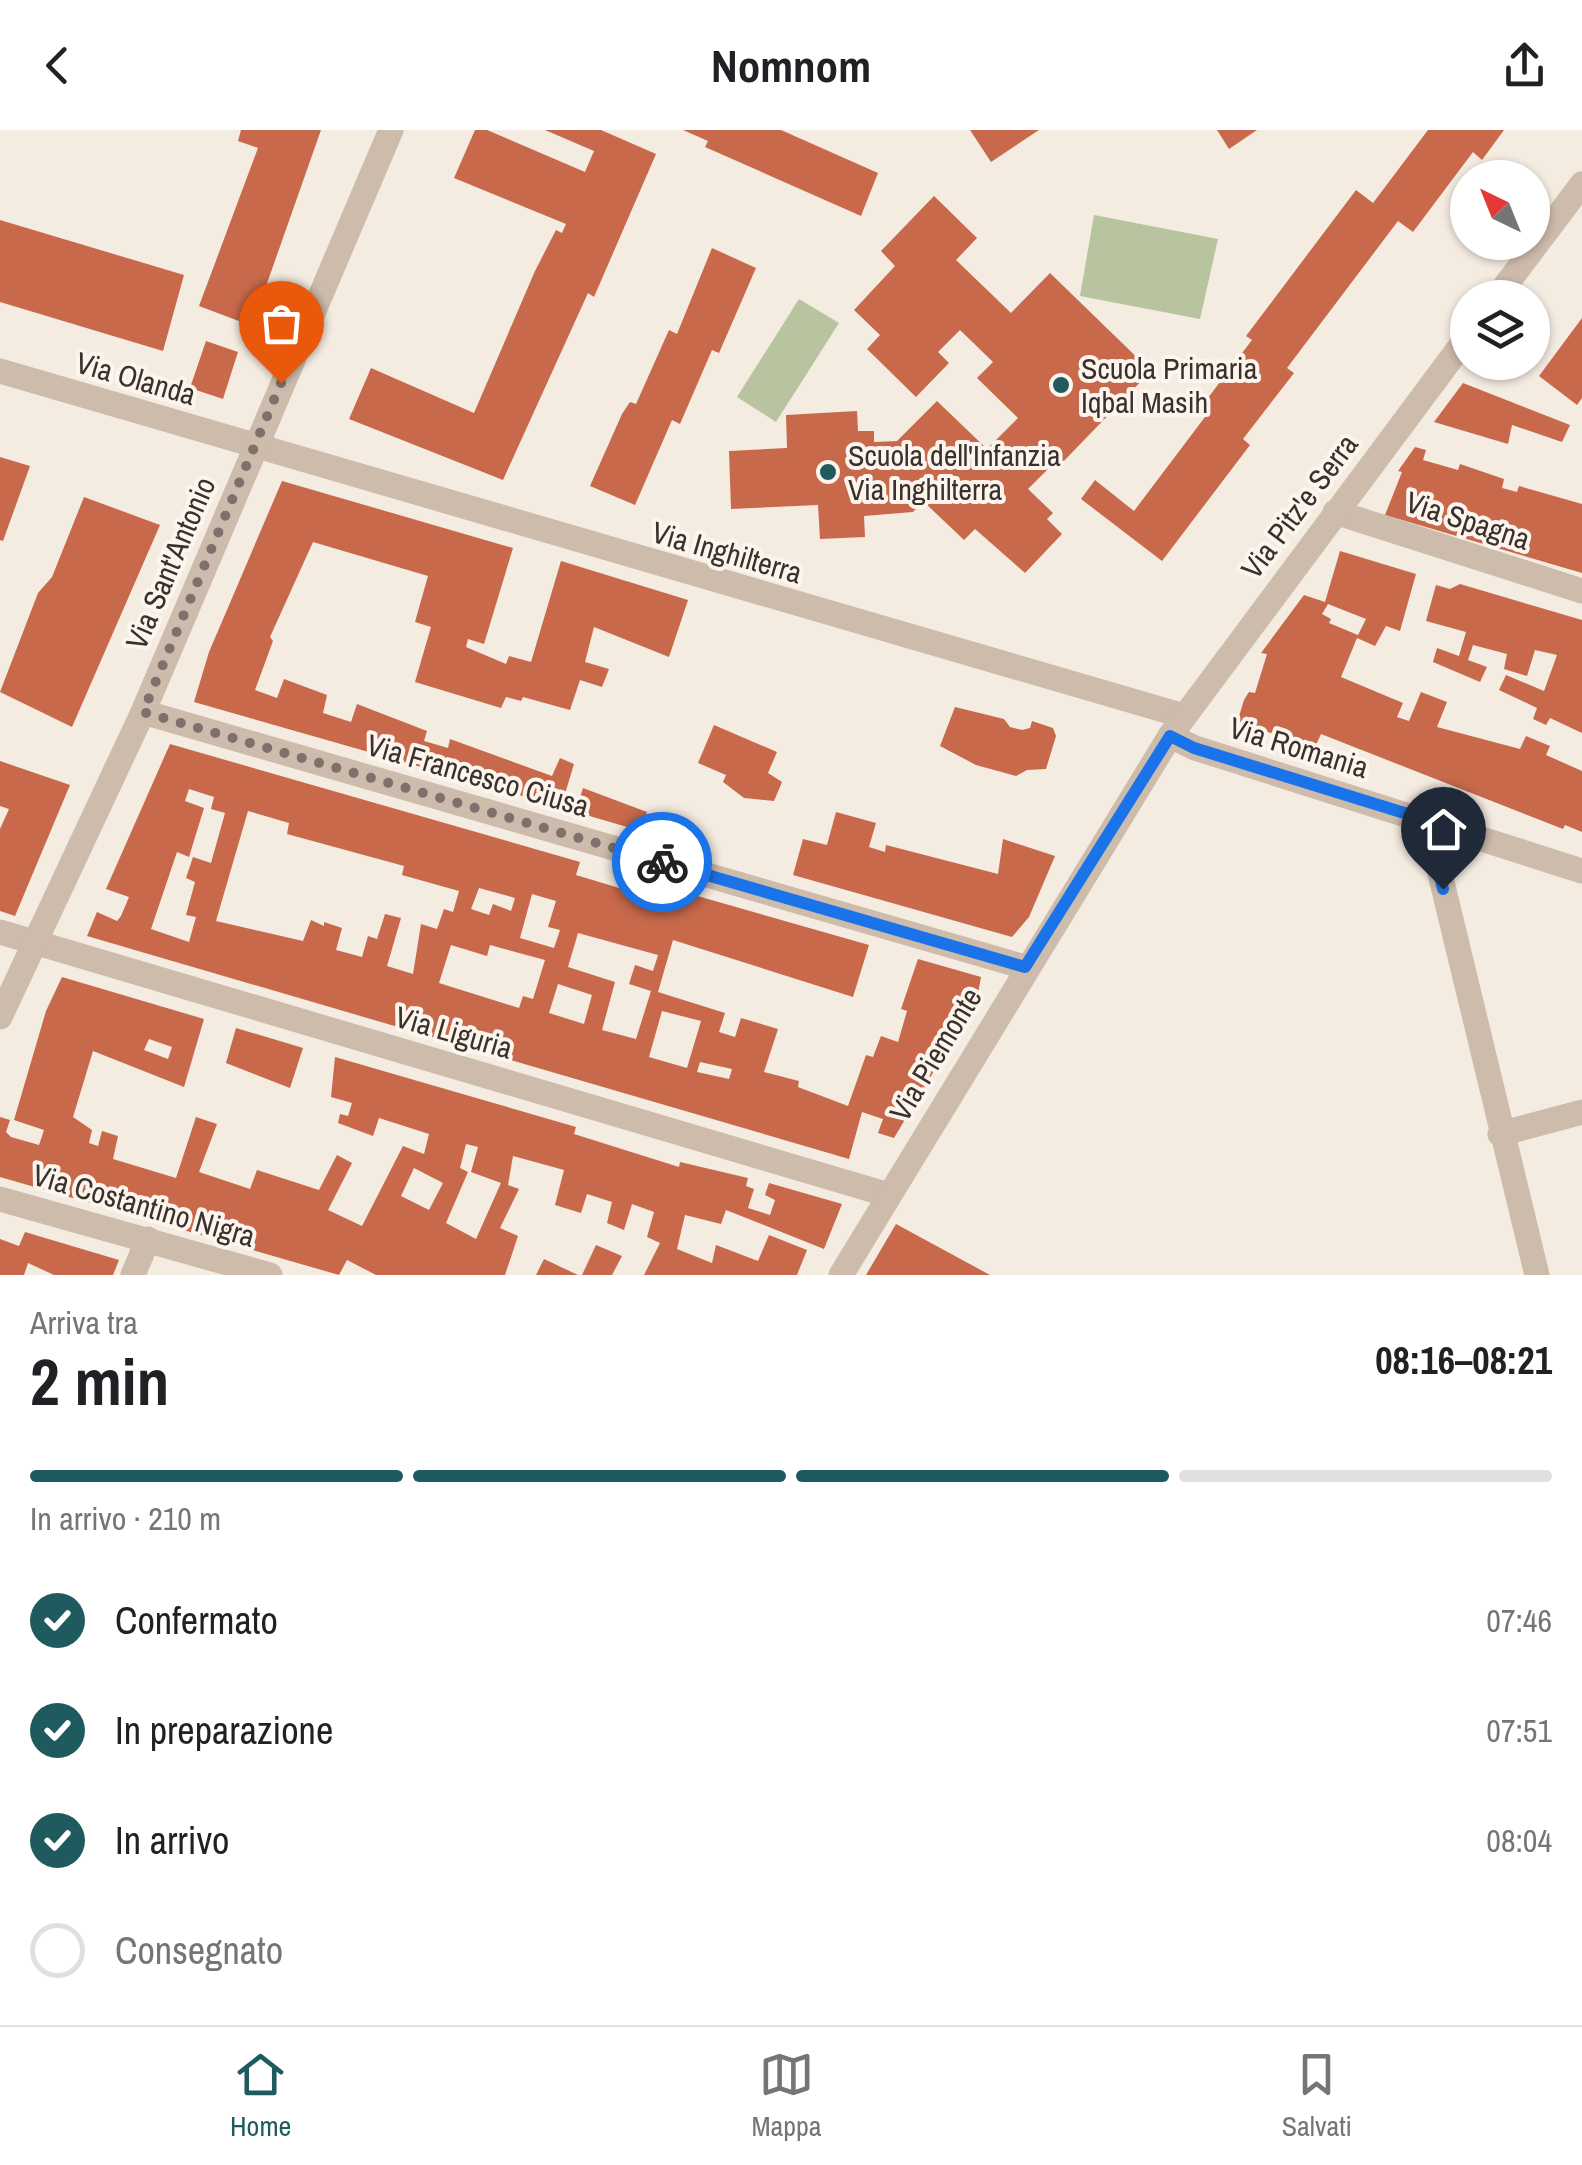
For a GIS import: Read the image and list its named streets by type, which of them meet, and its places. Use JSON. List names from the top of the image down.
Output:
{
  "streets": {
    "street": [
      "Via Olanda",
      "Via Pitz'e Serra",
      "Via Spagna",
      "Via Inghilterra",
      "Via Sant'Antonio",
      "Via Romania",
      "Via Francesco Ciusa",
      "Via Liguria",
      "Via Piemonte",
      "Via Costantino Nigra"
    ]
  },
  "crossings": [
    ["Via Olanda", "Via Inghilterra"],
    ["Via Olanda", "Via Sant'Antonio"],
    ["Via Pitz'e Serra", "Via Spagna"],
    ["Via Pitz'e Serra", "Via Inghilterra"],
    ["Via Pitz'e Serra", "Via Romania"],
    ["Via Pitz'e Serra", "Via Piemonte"],
    ["Via Inghilterra", "Via Sant'Antonio"],
    ["Via Inghilterra", "Via Romania"],
    ["Via Inghilterra", "Via Piemonte"],
    ["Via Sant'Antonio", "Via Francesco Ciusa"],
    ["Via Sant'Antonio", "Via Liguria"],
    ["Via Romania", "Via Piemonte"],
    ["Via Francesco Ciusa", "Via Piemonte"],
    ["Via Liguria", "Via Piemonte"]
  ],
  "places": ["Scuola Primaria Iqbal Masih", "Scuola dell'Infanzia Via Inghilterra"],
  "north": "top left",
  "page": {
    "header": "Nomnom",
    "heading": ["2 min", "Arriva tra", "08:16–08:21"],
    "bar": "In arrivo · 210 m",
    "list": [
      ["Confermato", "07:46"],
      ["In preparazione", "07:51"],
      ["In arrivo", "08:04"],
      "Consegnato"
    ],
    "tabs": ["Home", "Mappa", "Salvati"]
  }
}
